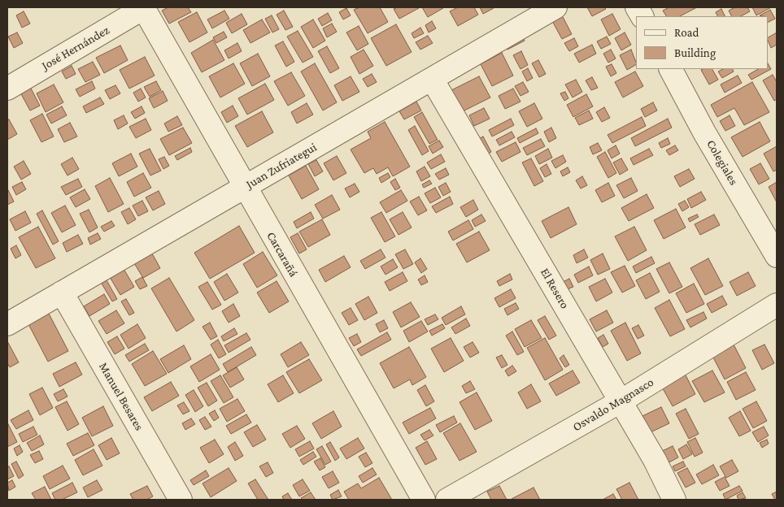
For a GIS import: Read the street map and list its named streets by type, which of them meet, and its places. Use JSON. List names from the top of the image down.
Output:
{
  "streets": {
    "street": [
      "José Hernández",
      "Colegiales",
      "Juan Zufriategui",
      "Carcarañá",
      "El Resero",
      "Manuel Besares",
      "Osvaldo Magnasco"
    ]
  },
  "crossings": [
    ["José Hernández", "Carcarañá"],
    ["Juan Zufriategui", "Carcarañá"],
    ["Juan Zufriategui", "El Resero"],
    ["Juan Zufriategui", "Manuel Besares"],
    ["El Resero", "Osvaldo Magnasco"]
  ],
  "legend": ["Road", "Building"]
}
